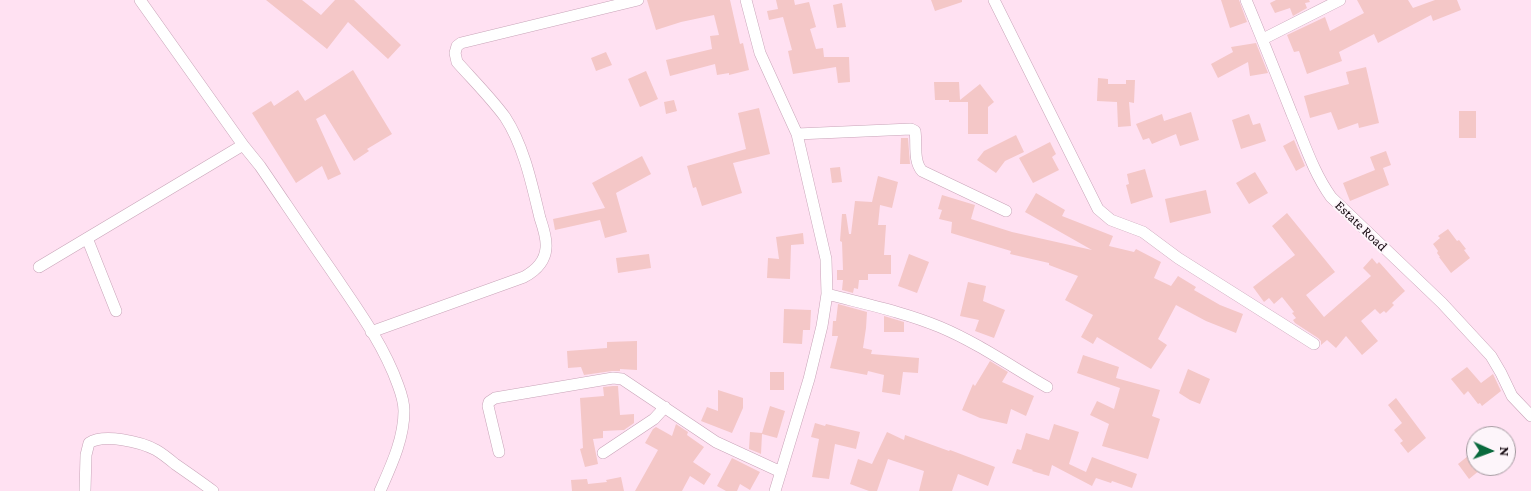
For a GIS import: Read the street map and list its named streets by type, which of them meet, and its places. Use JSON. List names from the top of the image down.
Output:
{
  "streets": {
    "street": ["Estate Road"]
  },
  "north": "right"
}
